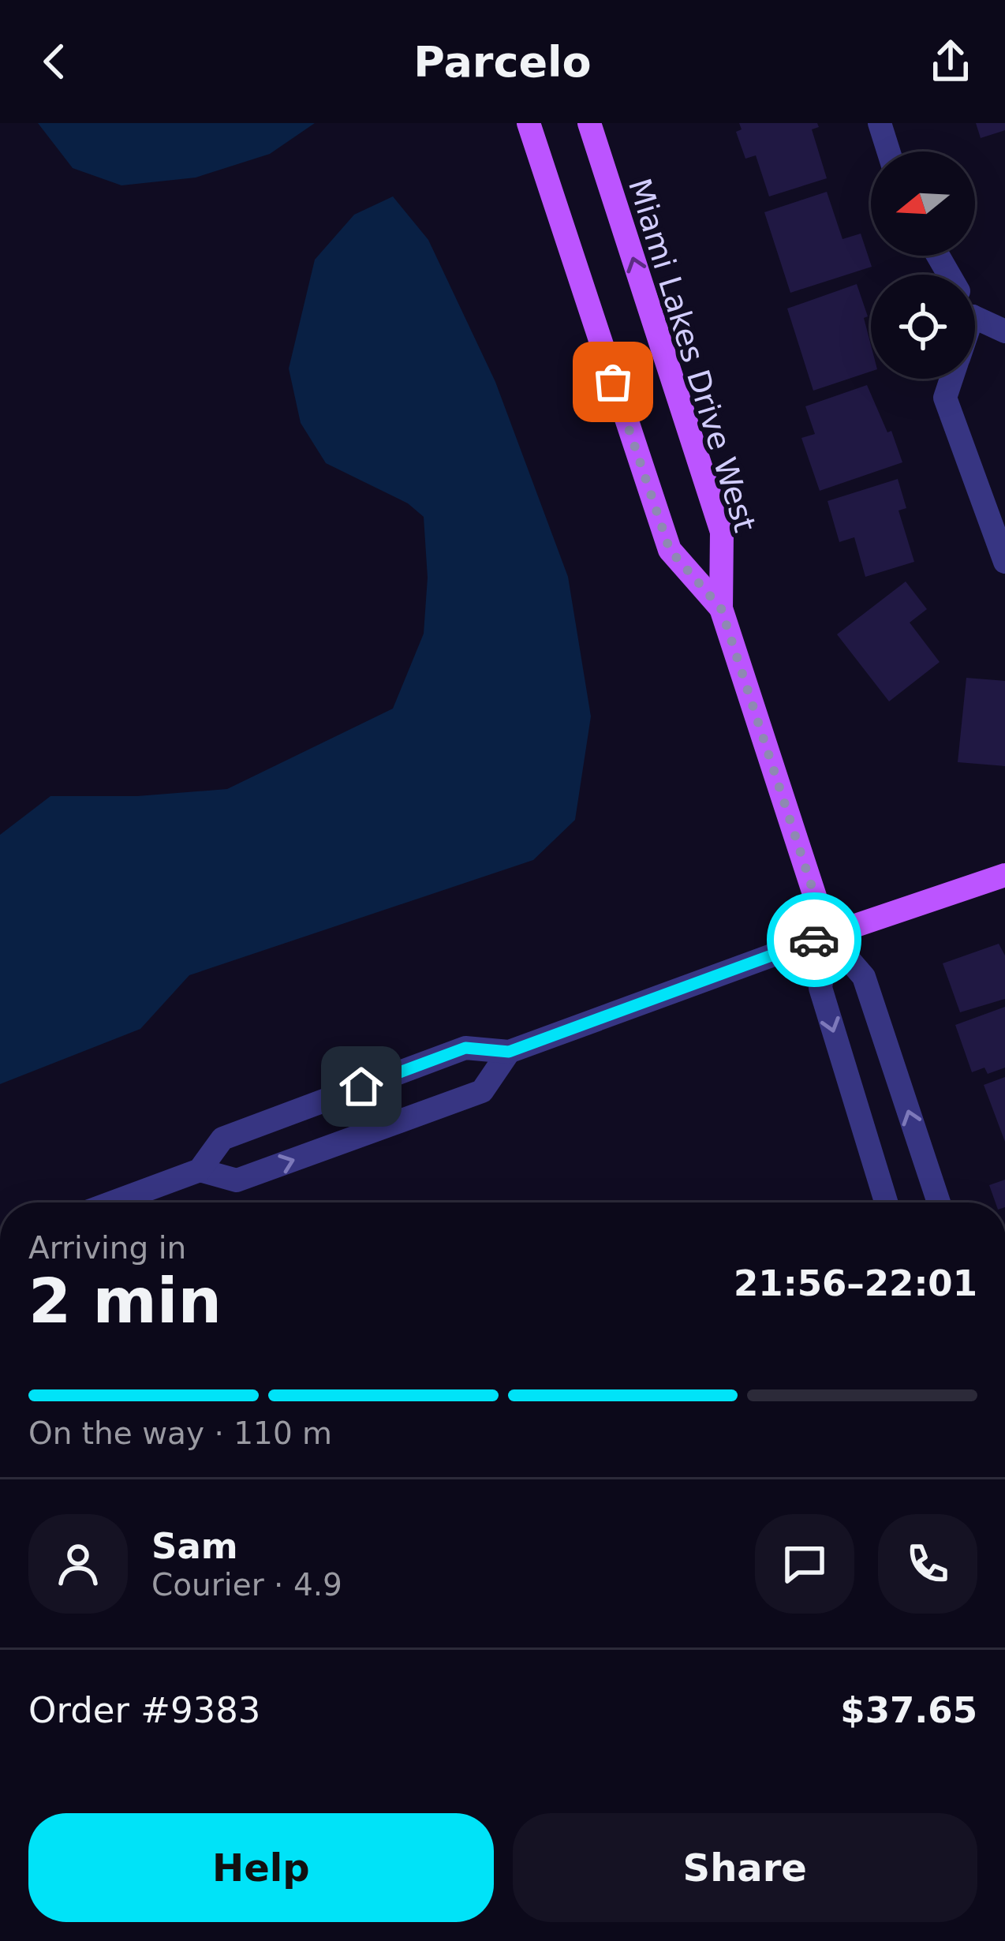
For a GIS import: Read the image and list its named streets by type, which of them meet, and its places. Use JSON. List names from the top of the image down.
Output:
{
  "streets": {
    "main road": ["Miami Lakes Drive West"]
  },
  "north": "left",
  "page": {
    "header": "Parcelo",
    "heading": ["2 min", "Arriving in", "21:56–22:01"],
    "panel": [
      "Sam",
      "Courier · 4.9",
      "Order #9383",
      "$37.65"
    ],
    "bar": "On the way · 110 m",
    "buttons": ["Help", "Share"]
  }
}
